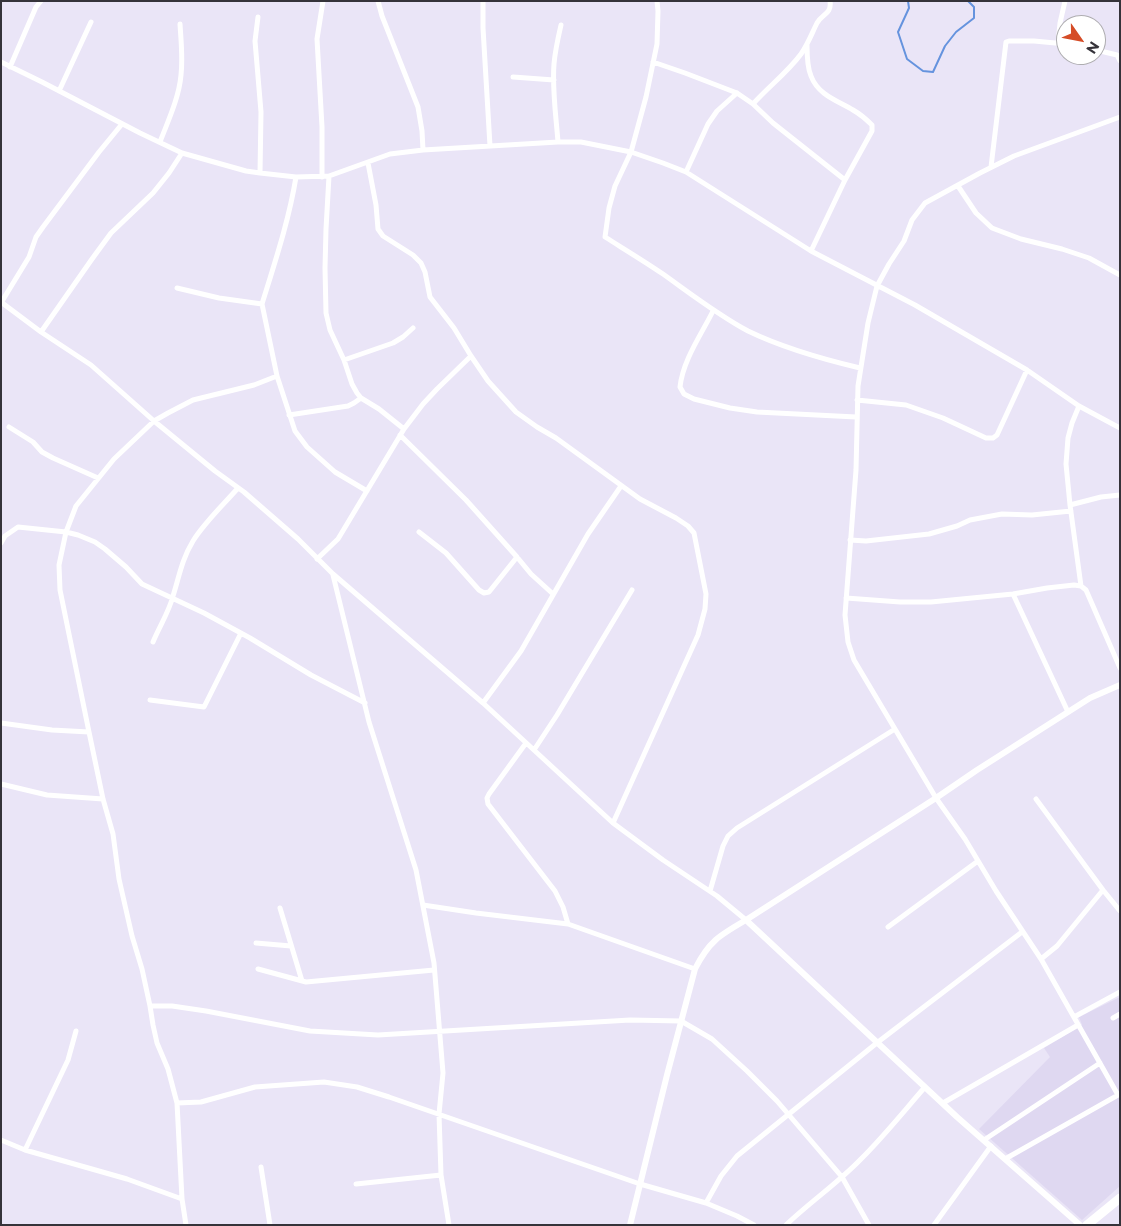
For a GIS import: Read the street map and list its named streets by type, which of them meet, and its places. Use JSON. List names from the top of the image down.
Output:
{
  "north": "bottom right"
}
